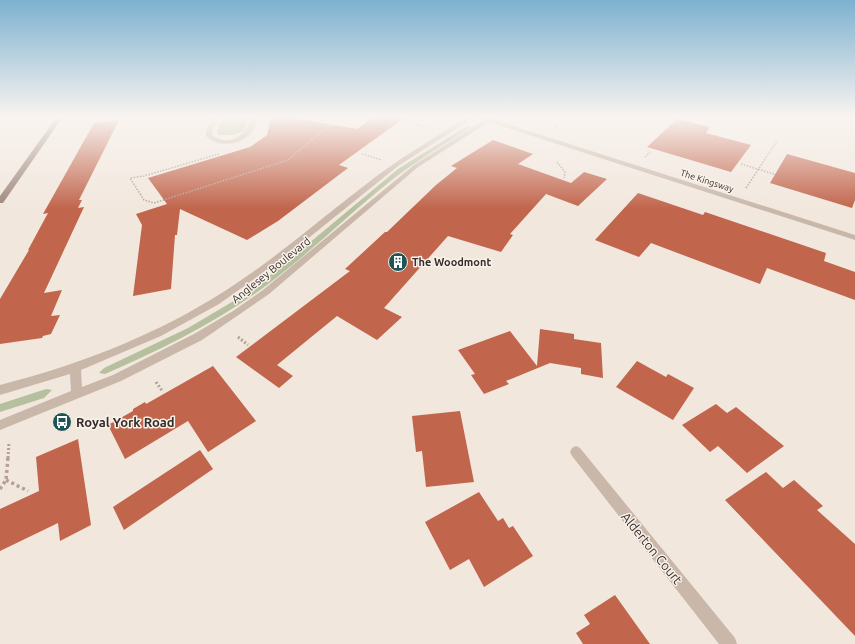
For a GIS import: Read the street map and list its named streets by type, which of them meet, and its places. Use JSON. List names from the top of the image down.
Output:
{
  "streets": {
    "street": ["The Kingsway", "Anglesey Boulevard", "Alderton Court"]
  },
  "places": {
    "building": ["The Woodmont"],
    "bus stop": ["Royal York Road"]
  }
}
